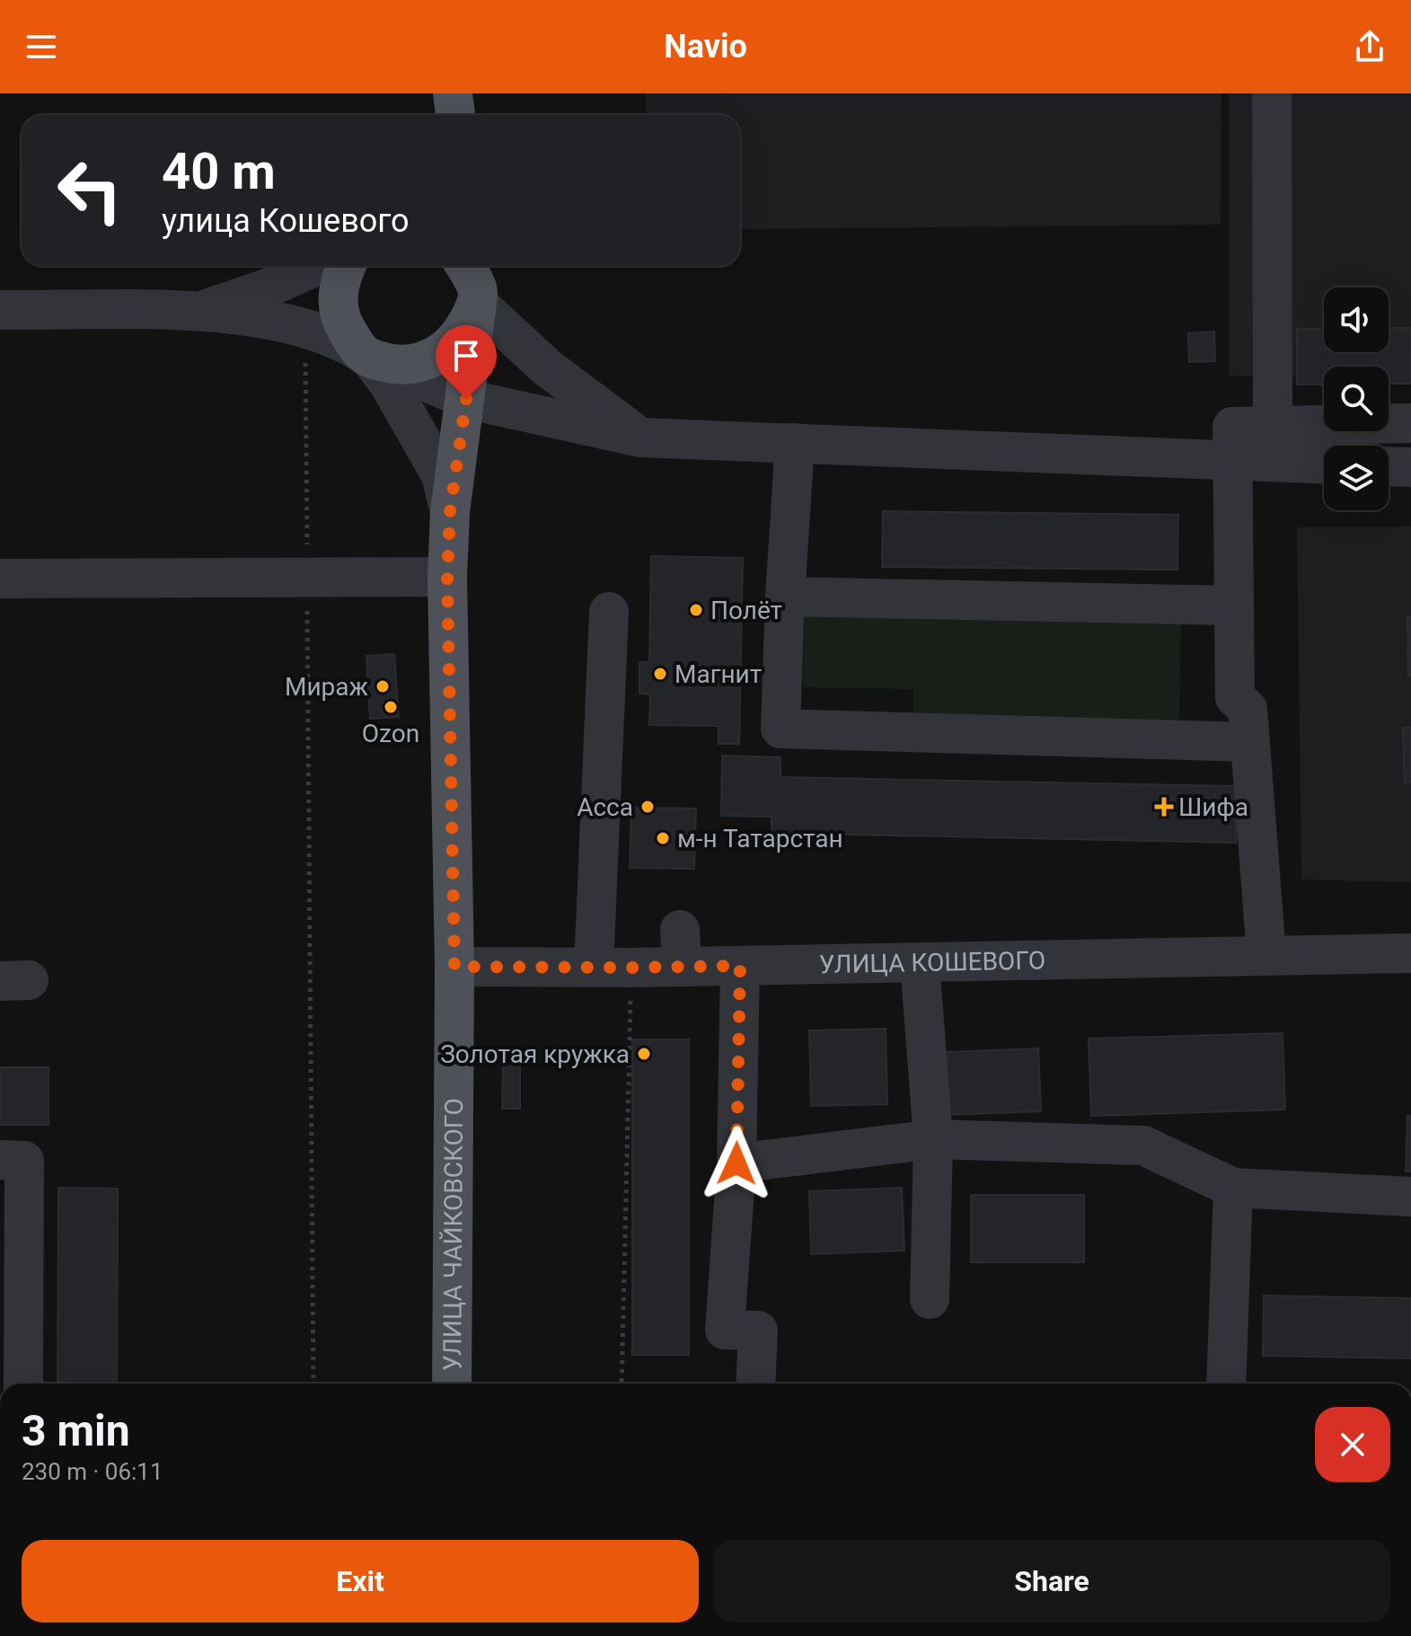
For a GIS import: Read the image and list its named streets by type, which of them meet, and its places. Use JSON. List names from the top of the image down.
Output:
{
  "streets": {
    "main road": ["УЛИЦА ЧАЙКОВСКОГО"],
    "street": ["УЛИЦА КОШЕВОГО"]
  },
  "crossings": [
    ["УЛИЦА КОШЕВОГО", "УЛИЦА ЧАЙКОВСКОГО"]
  ],
  "places": {
    "other": [
      "Полёт",
      "Магнит",
      "Мираж",
      "Ozon",
      "Acca",
      "м-н Татарстан",
      "Золотая кружка"
    ],
    "health": ["Шифа"]
  },
  "page": {
    "header": "Navio",
    "turn": ["40 m", "улица Кошевого"],
    "heading": ["3 min", "230 m · 06:11"],
    "buttons": ["Exit", "Share"]
  }
}
